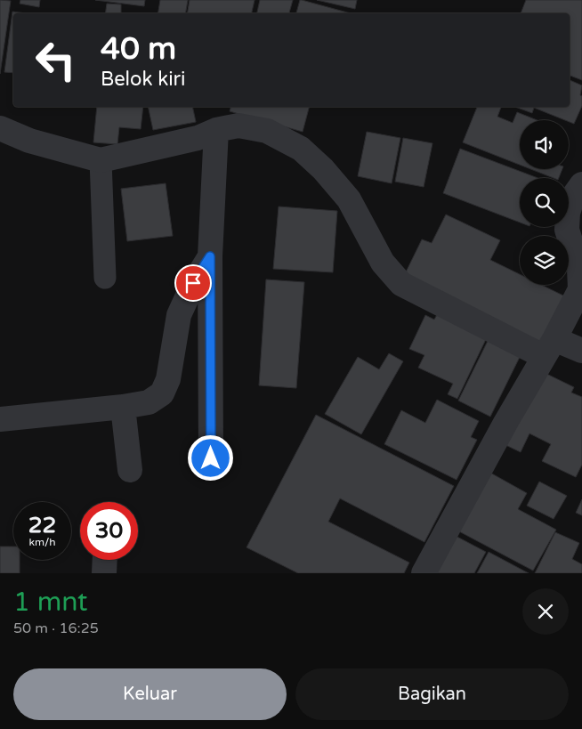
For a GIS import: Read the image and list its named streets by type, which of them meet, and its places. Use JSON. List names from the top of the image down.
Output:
{
  "page": {
    "turn": ["40 m", "Belok kiri"],
    "speed": "22 km/h",
    "limit": "30",
    "heading": ["1 mnt", "50 m · 16:25"],
    "buttons": ["Keluar", "Bagikan"]
  }
}
